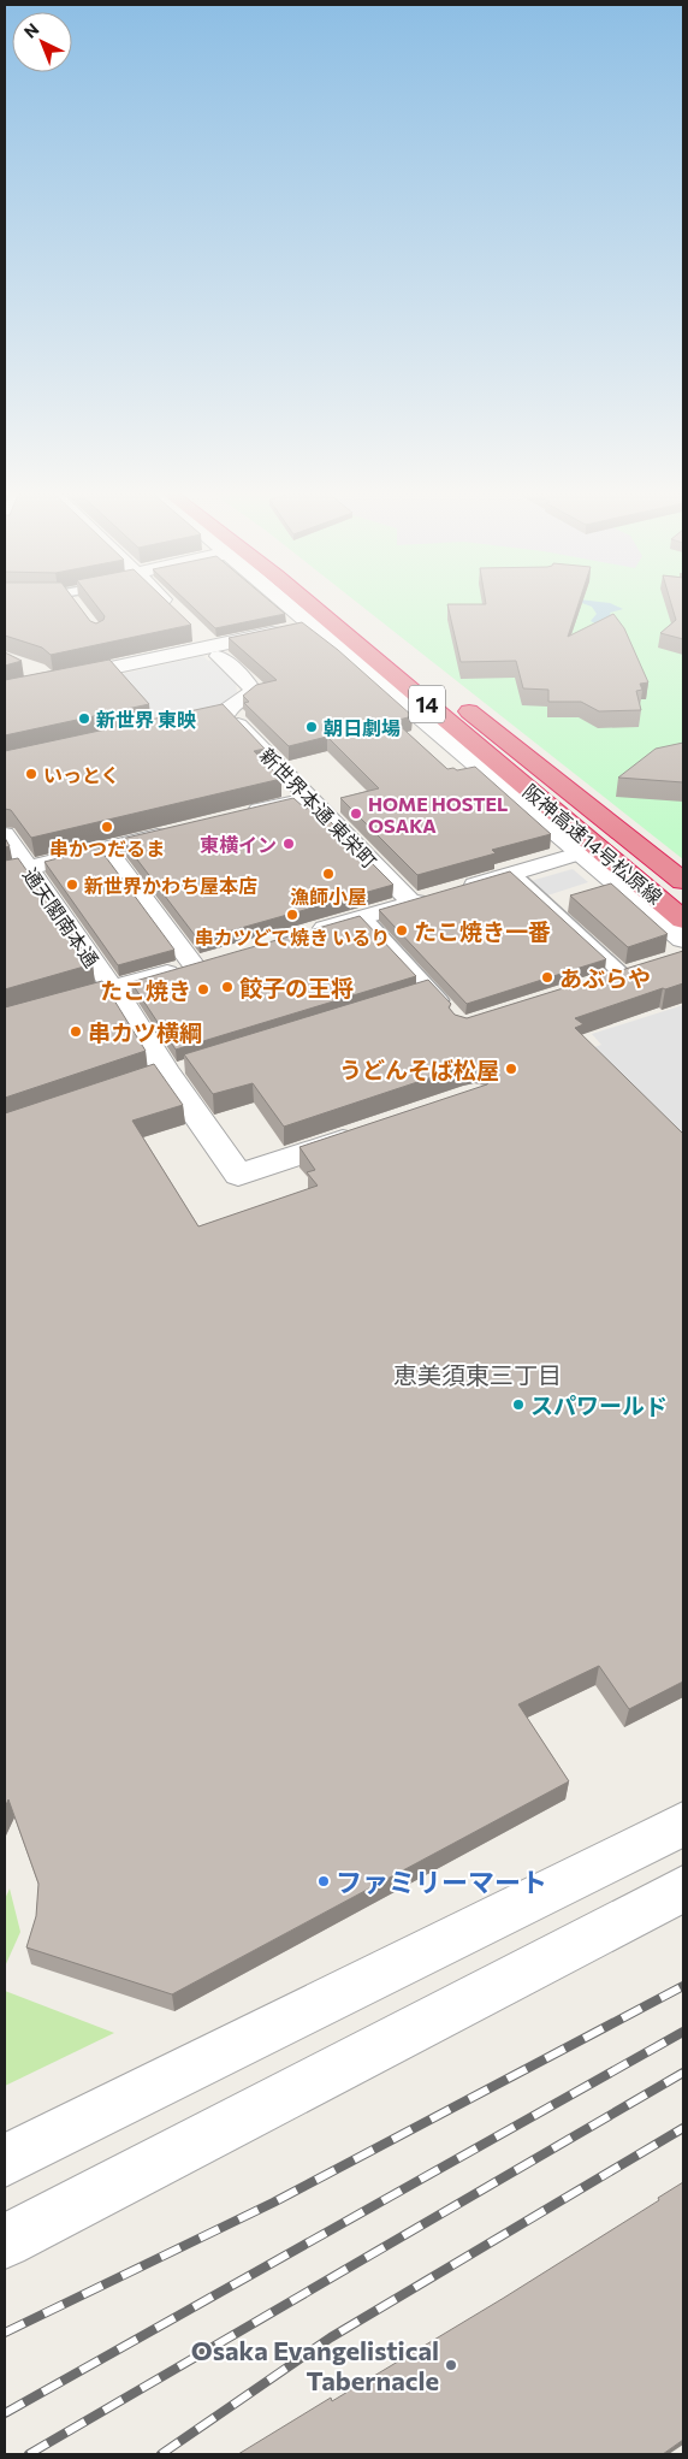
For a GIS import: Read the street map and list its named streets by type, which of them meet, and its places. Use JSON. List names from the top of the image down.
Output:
{
  "streets": {
    "highway": ["14", "阪神高速14号松原線"],
    "street": ["新世界本通 東栄町", "通天閣南本通"]
  },
  "districts": ["恵美須東三丁目"],
  "places": [
    "新世界 東映",
    "朝日劇場",
    "いっとく",
    "HOME HOSTEL OSAKA",
    "串かつだるま",
    "東横イン",
    "漁師小屋",
    "新世界かわち屋本店",
    "串カツどて焼き いるり",
    "たこ焼き一番",
    "あぶらや",
    "餃子の王将",
    "たこ焼き",
    "串カツ横綱",
    "うどんそば松屋",
    "スパワールド",
    "ファミリーマート",
    "Osaka Evangelistical Tabernacle"
  ],
  "north": "top left"
}
